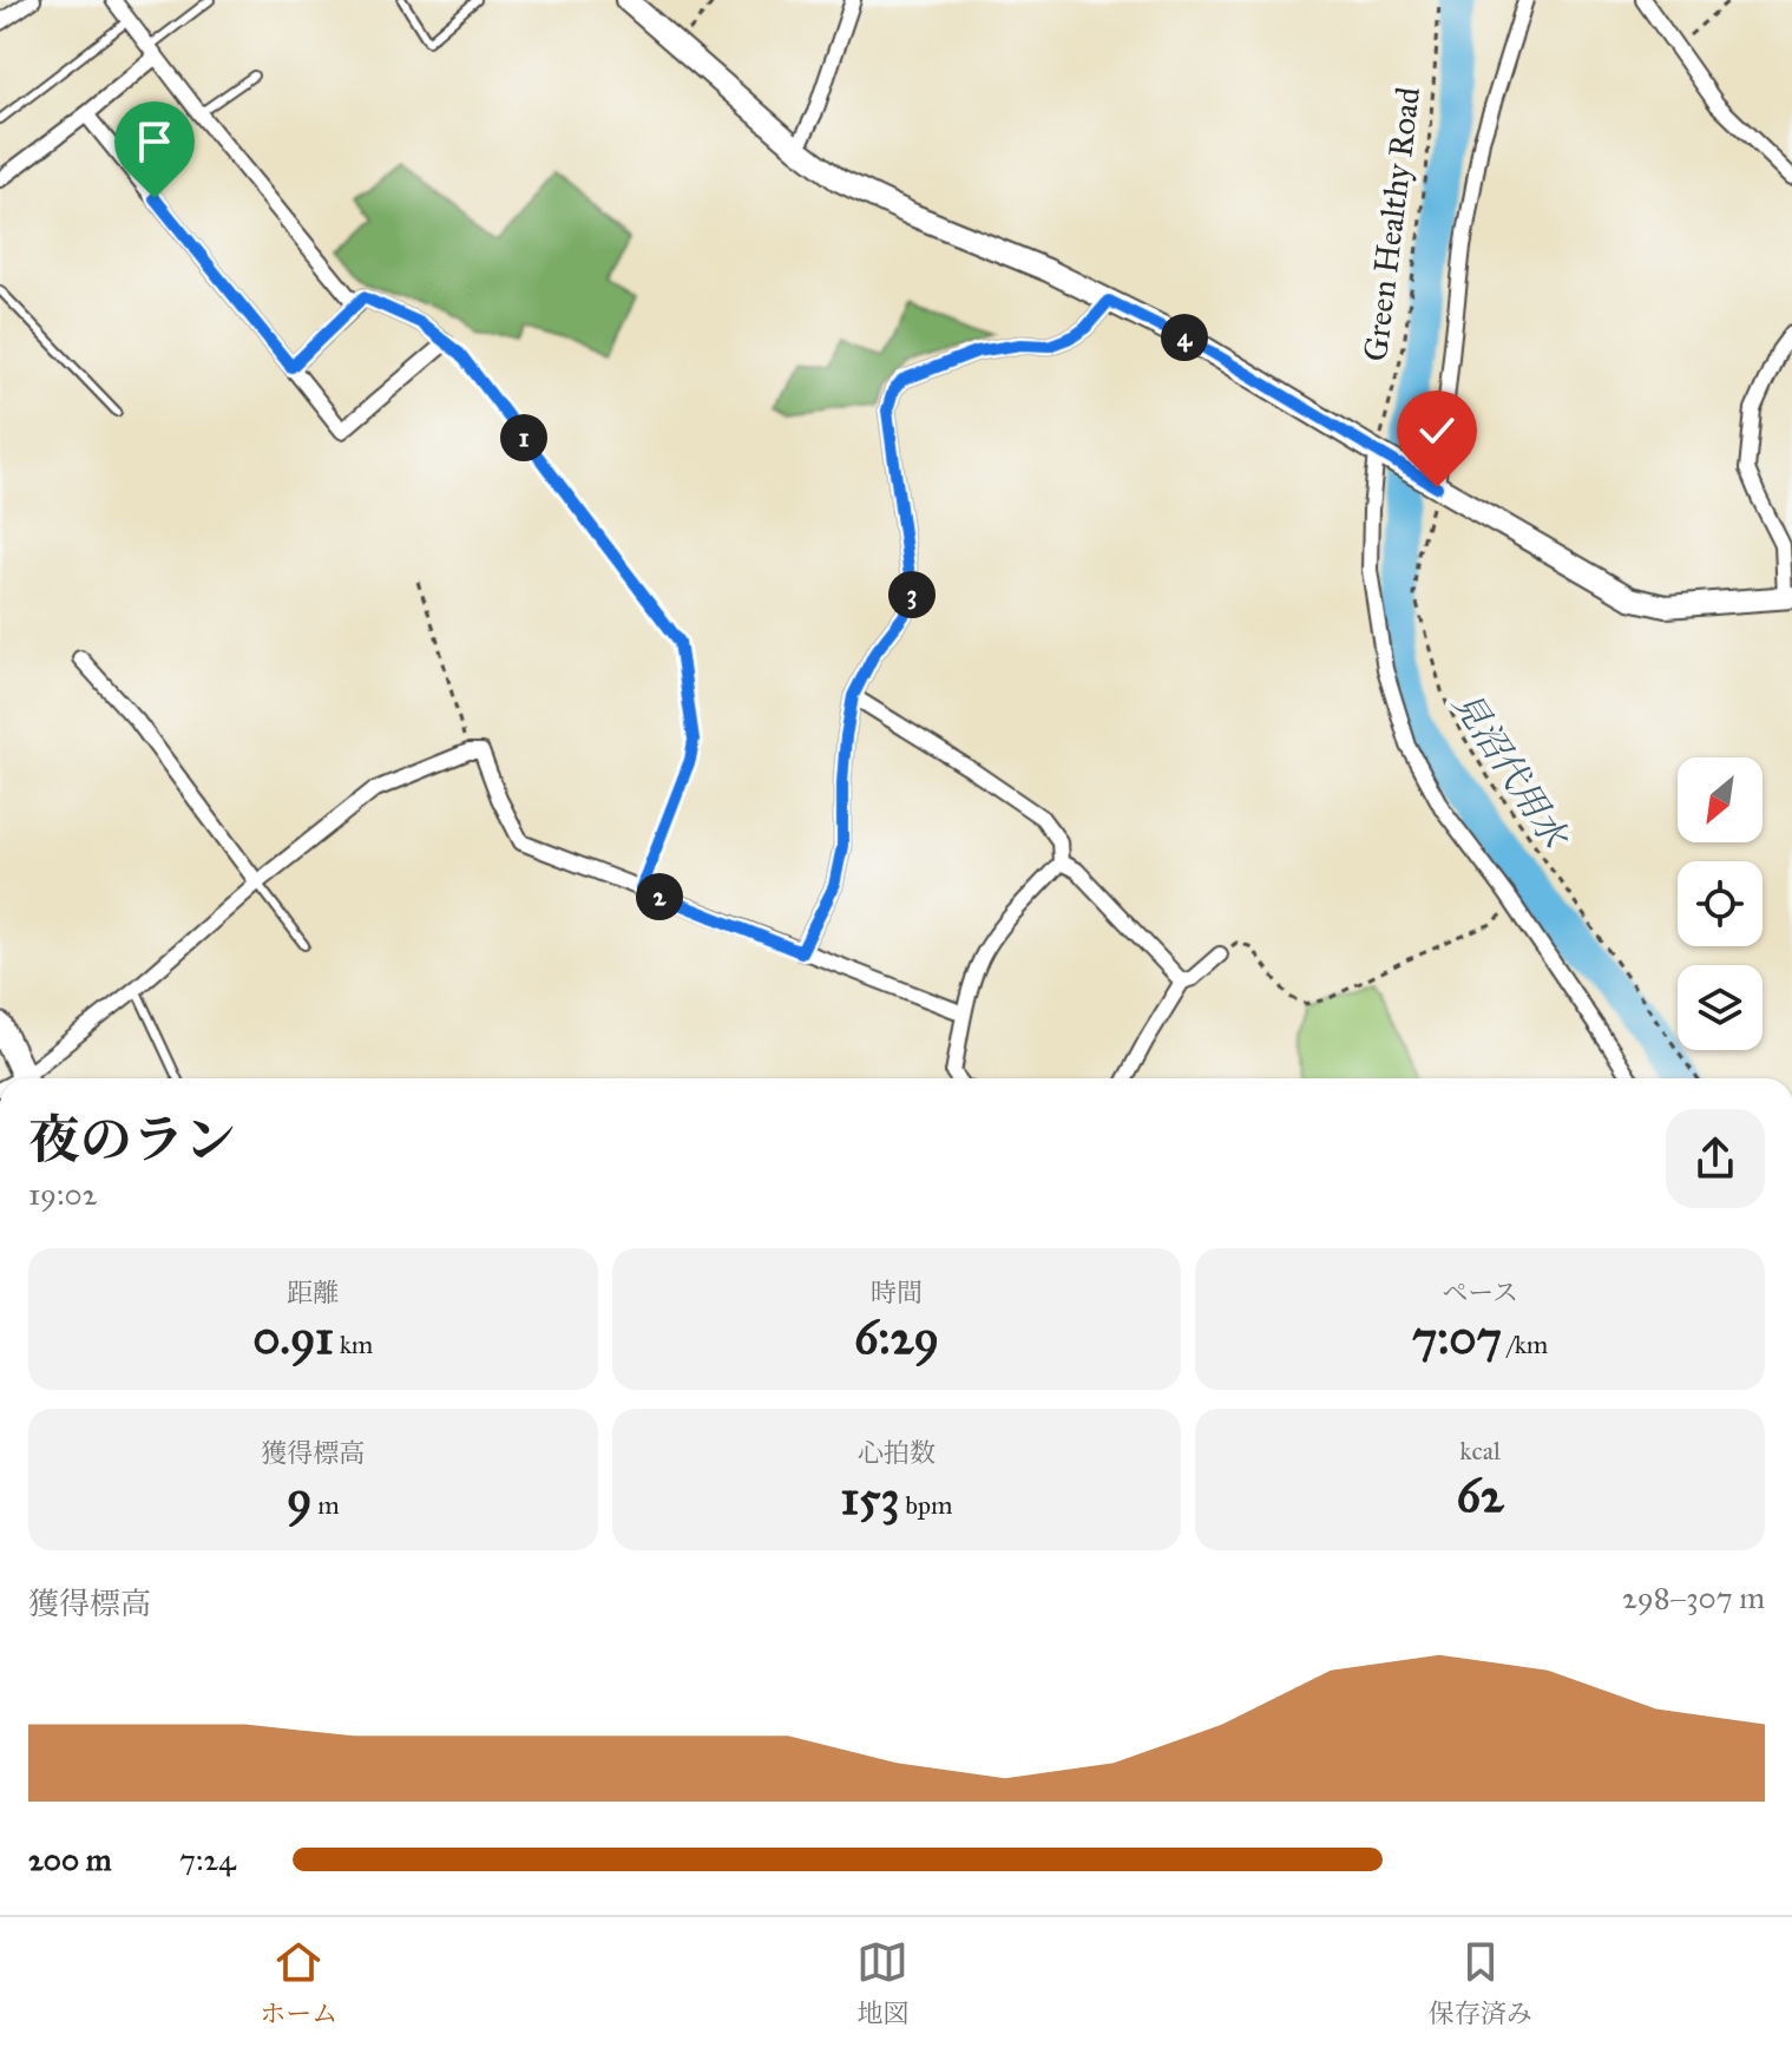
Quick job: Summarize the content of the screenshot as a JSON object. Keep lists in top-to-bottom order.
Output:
{
  "streets": {
    "path": ["Green Healthy Road"]
  },
  "water": ["見沼代用水"],
  "north": "bottom left",
  "page": {
    "pins": [
      "4",
      "1",
      "3",
      "2"
    ],
    "heading": ["夜のラン", "19:02"],
    "stats": [
      ["距離", "0.91 km"],
      ["時間", "6:29"],
      ["ペース", "7:07 /km"],
      ["獲得標高", "9 m"],
      ["心拍数", "153 bpm"],
      ["kcal", "62"]
    ],
    "chart": ["獲得標高", "298–307 m"],
    "list": [
      {
        "name": "200 m",
        "note": "7:24"
      }
    ],
    "tabs": ["ホーム", "地図", "保存済み"]
  }
}
